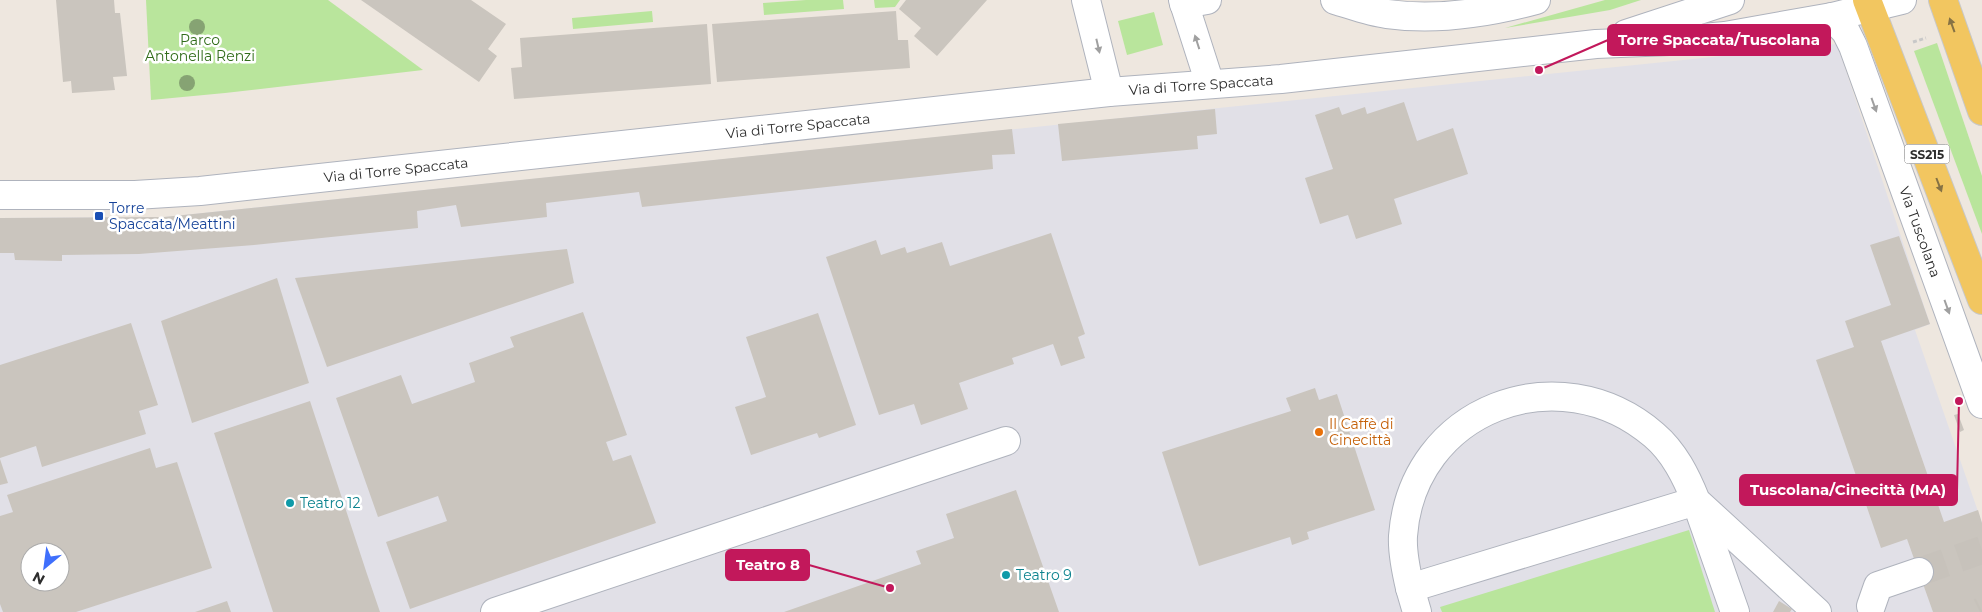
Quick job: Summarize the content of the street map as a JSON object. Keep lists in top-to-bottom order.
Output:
{
  "streets": {
    "main road": ["SS215"],
    "street": ["Via di Torre Spaccata", "Via Tuscolana"]
  },
  "crossings": [
    ["Via di Torre Spaccata", "SS215"],
    ["Via di Torre Spaccata", "Via Tuscolana"]
  ],
  "one_way": ["Via Tuscolana"],
  "parks": ["Parco Antonella Renzi"],
  "places": {
    "other": [
      "Torre Spaccata/Tuscolana",
      "Tuscolana/Cinecittà (MA)",
      "Il Caffè di Cinecittà",
      "Teatro 12",
      "Teatro 9",
      "Teatro 8"
    ],
    "transit": ["Torre Spaccata/Meattini"]
  },
  "north": "bottom left"
}
